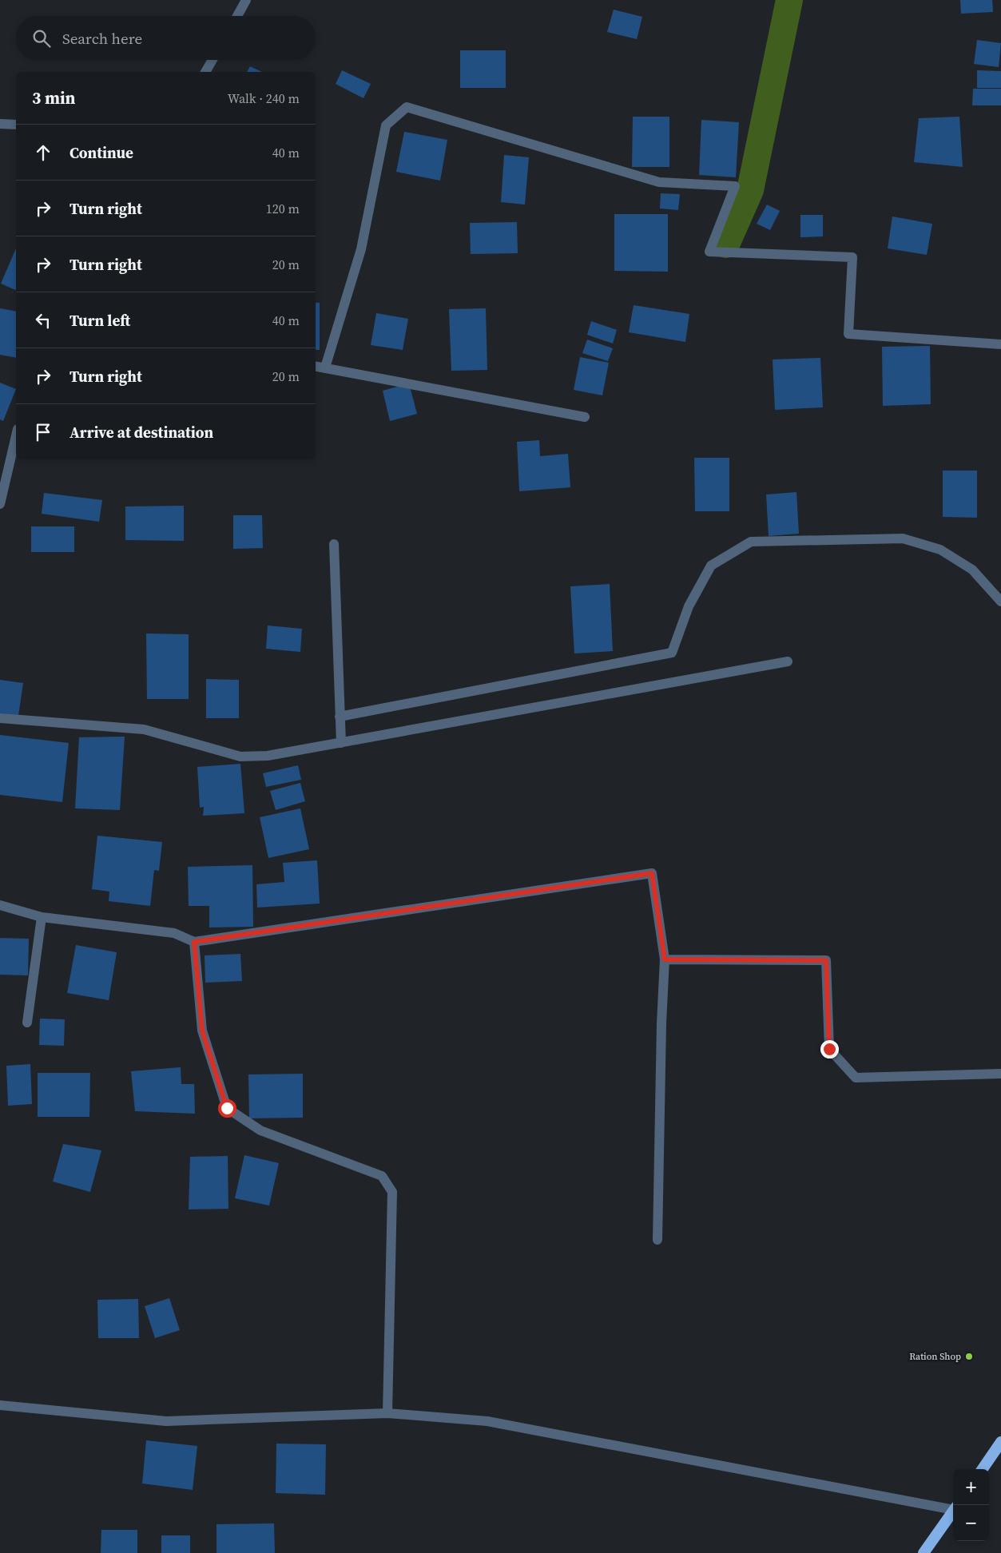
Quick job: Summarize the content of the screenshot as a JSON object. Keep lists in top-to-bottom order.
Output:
{
  "places": ["Ration Shop"],
  "page": {
    "search": "Search here",
    "heading": ["3 min", "Walk · 240 m"],
    "list": [
      ["Continue", "40 m"],
      ["Turn right", "120 m"],
      ["Turn right", "20 m"],
      ["Turn left", "40 m"],
      ["Turn right", "20 m"],
      "Arrive at destination"
    ],
    "map_buttons": ["+", "−"]
  }
}
